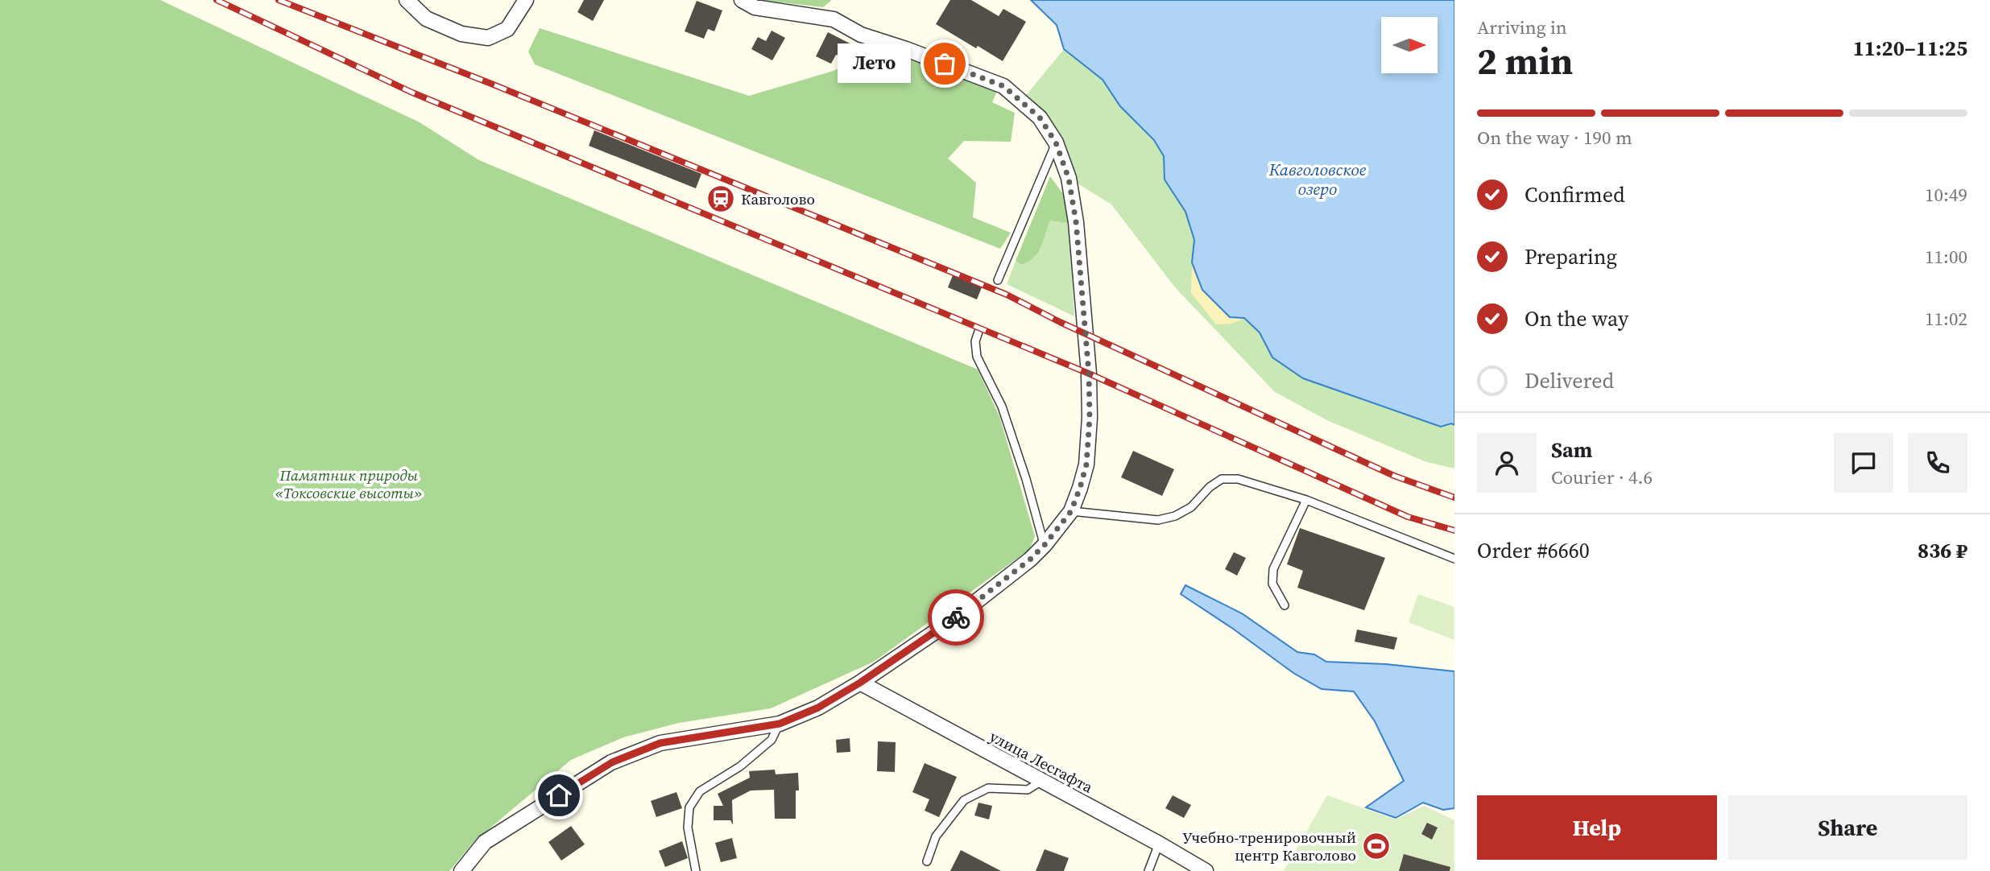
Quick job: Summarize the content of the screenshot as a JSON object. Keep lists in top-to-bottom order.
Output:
{
  "streets": {
    "street": ["улица Лесгафта"]
  },
  "water": ["Кавголовское озеро"],
  "parks": ["Памятник природы «Токсовские высоты»"],
  "places": {
    "other": ["Лето"],
    "station": ["Кавголово"],
    "sports": ["Учебно-тренировочный центр Кавголово"]
  },
  "north": "right",
  "page": {
    "heading": ["2 min", "Arriving in", "11:20–11:25"],
    "panel": [
      "Sam",
      "Courier · 4.6",
      "Order #6660",
      "836 ₽"
    ],
    "bubble": "Лето",
    "bar": "On the way · 190 m",
    "list": [
      ["Confirmed", "10:49"],
      ["Preparing", "11:00"],
      ["On the way", "11:02"],
      "Delivered"
    ],
    "buttons": ["Help", "Share"]
  }
}
